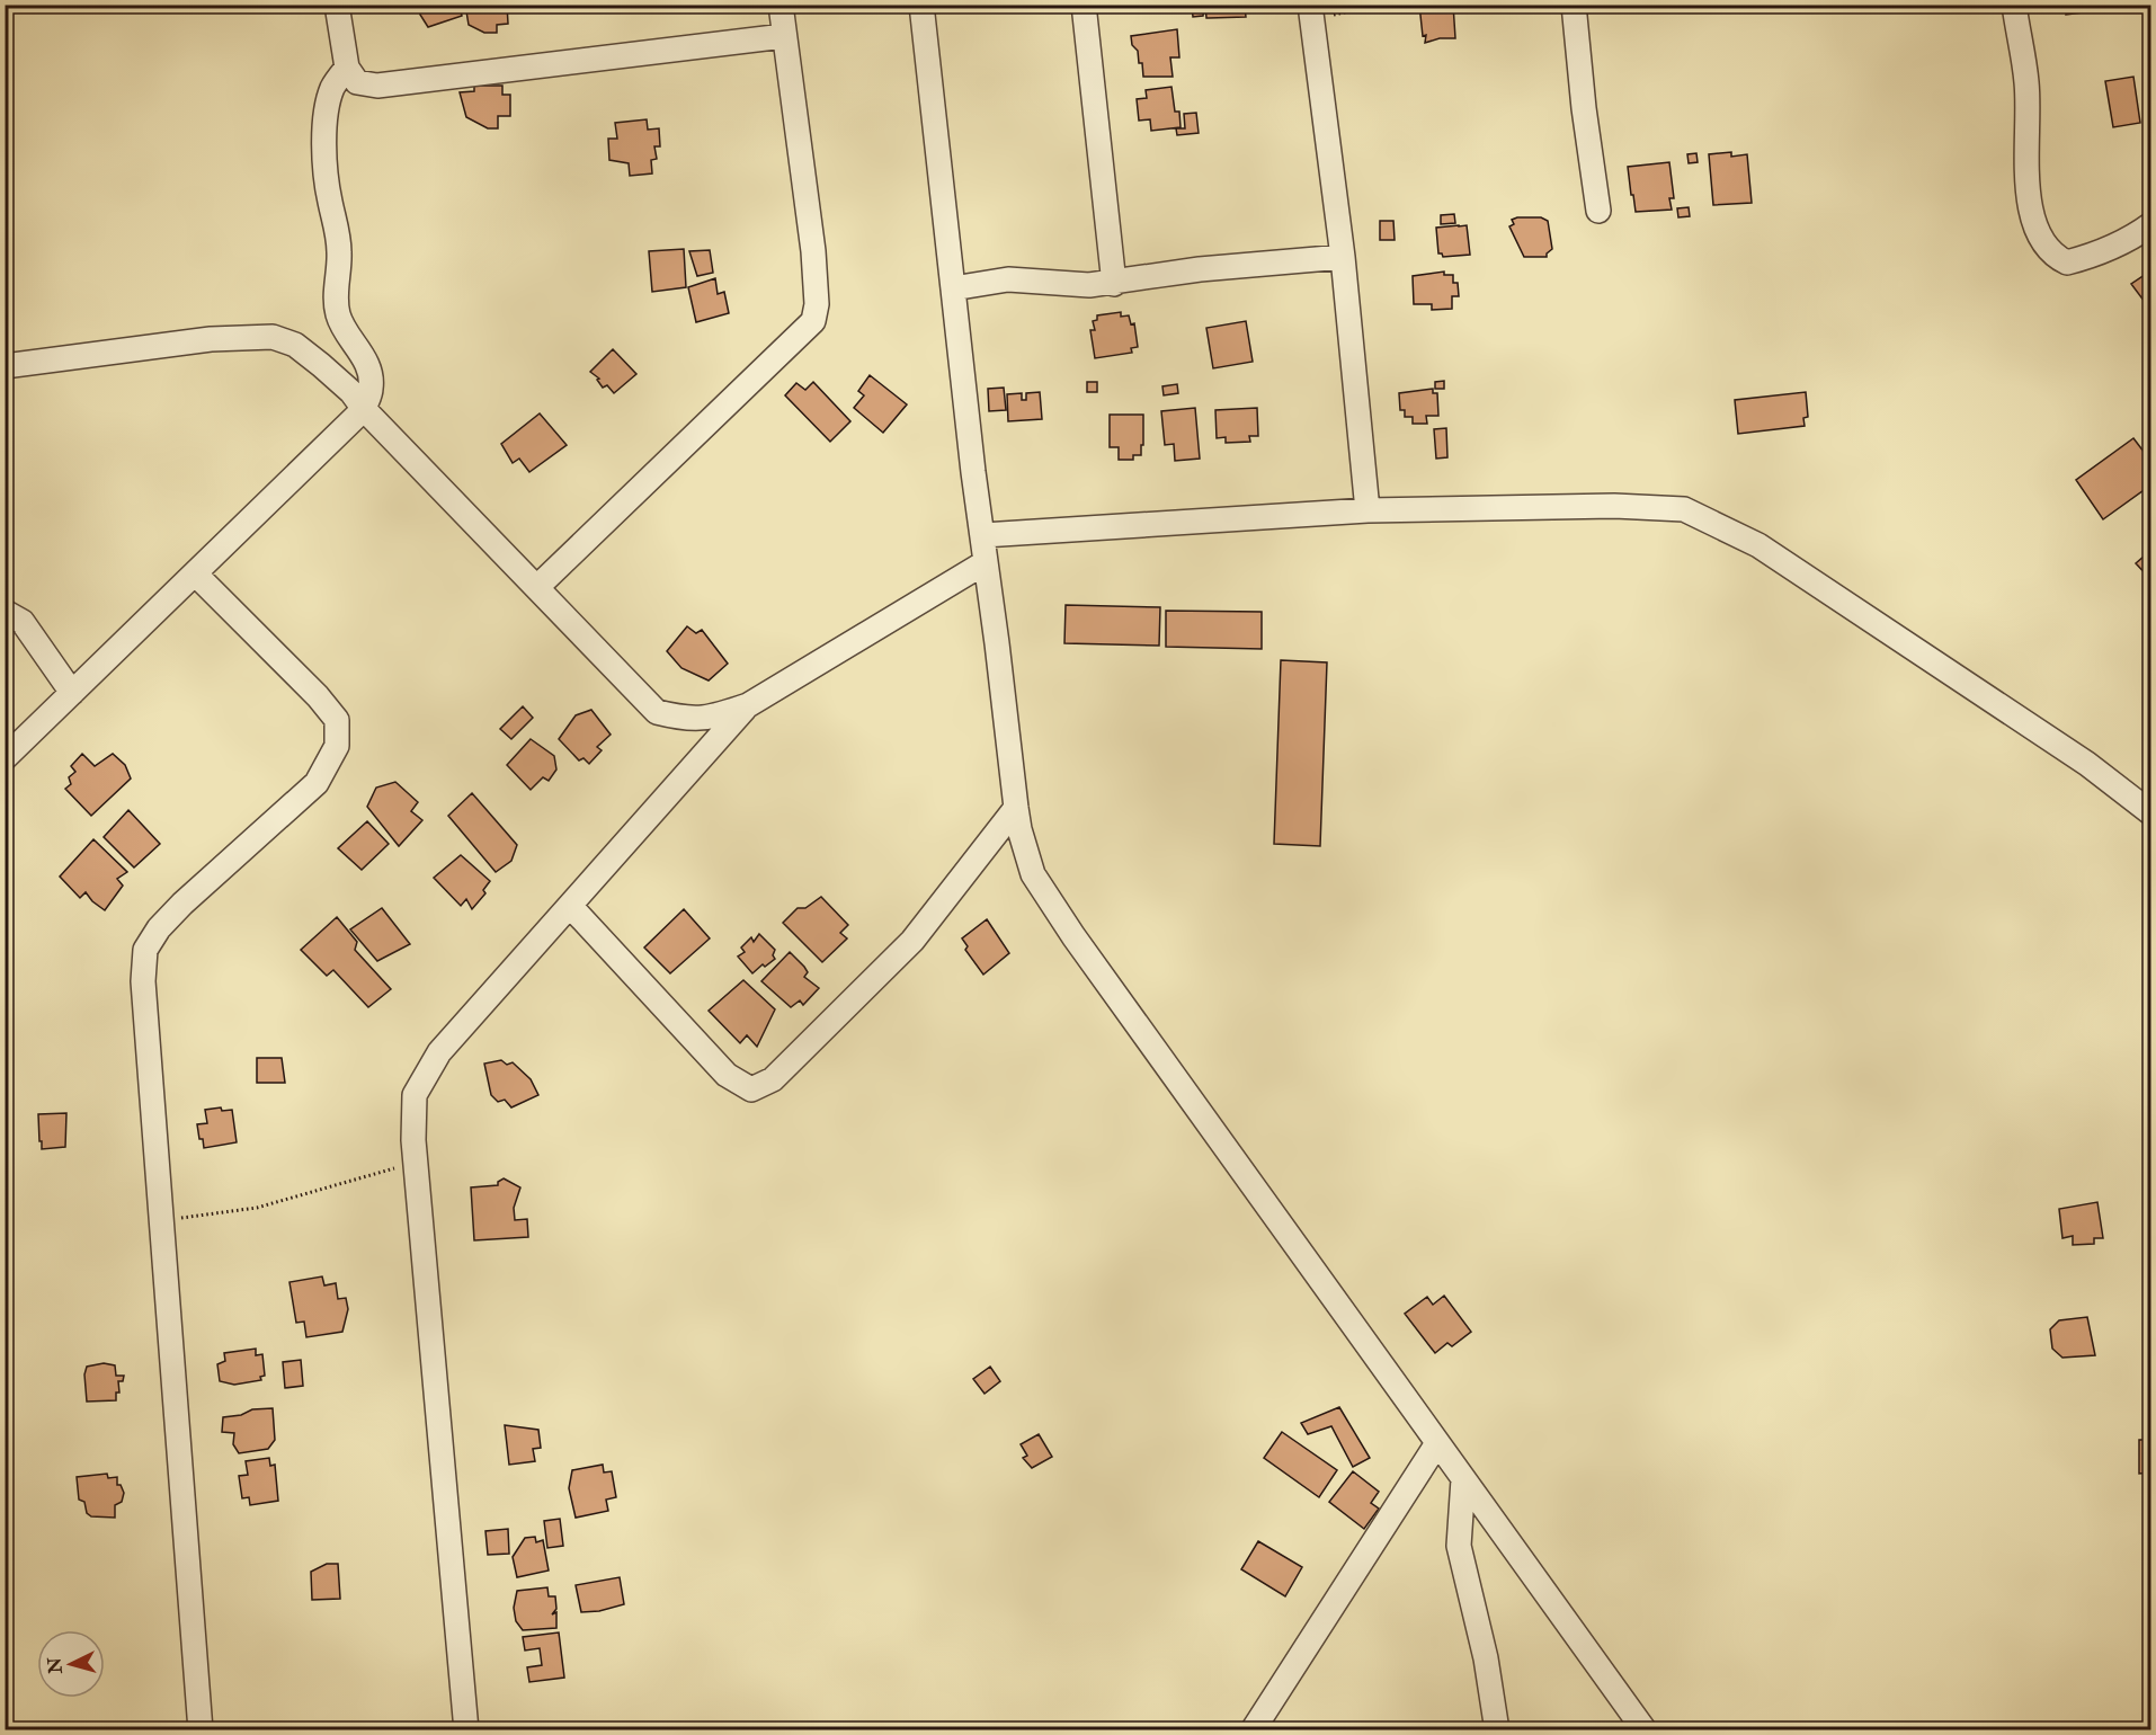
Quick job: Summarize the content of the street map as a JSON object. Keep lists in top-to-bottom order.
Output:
{
  "north": "left"
}
